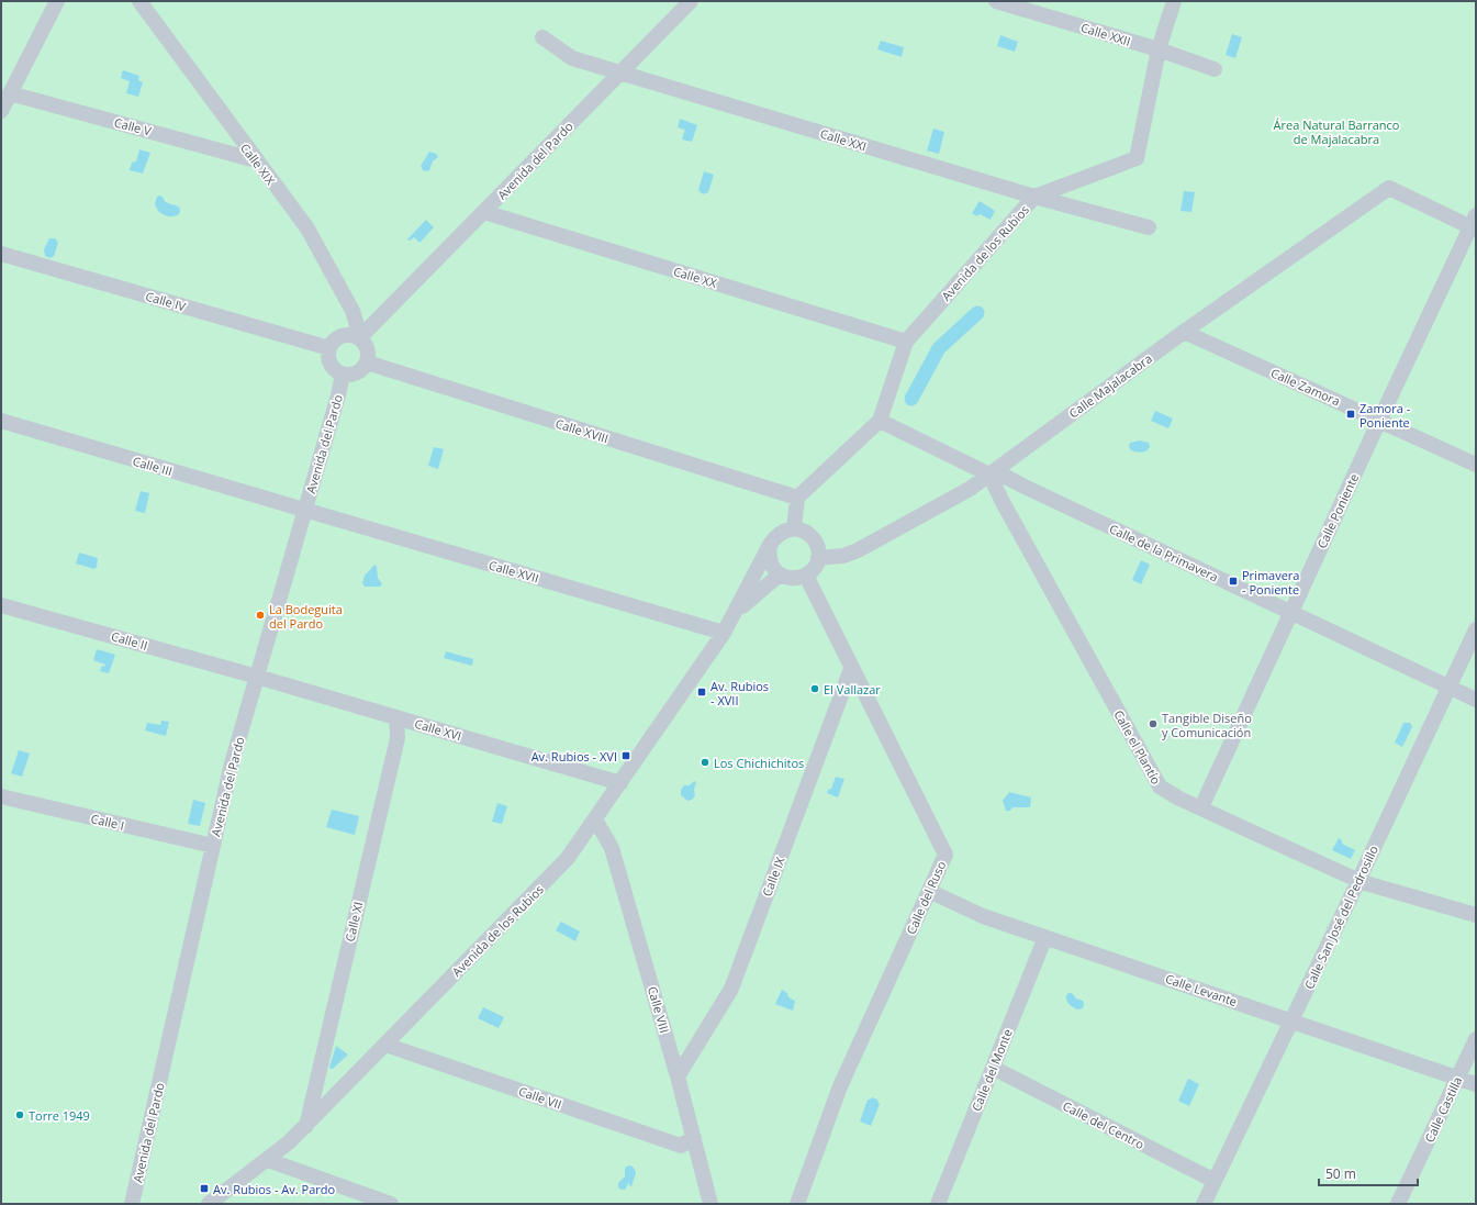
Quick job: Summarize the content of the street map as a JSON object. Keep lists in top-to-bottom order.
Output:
{
  "streets": {
    "street": [
      "Calle XXII",
      "Calle V",
      "Calle XXI",
      "Avenida del Pardo",
      "Calle XIX",
      "Avenida de los Rubios",
      "Calle XX",
      "Calle IV",
      "Calle Majalacabra",
      "Calle Zamora",
      "Calle XVIII",
      "Calle III",
      "Calle Poniente",
      "Calle de la Primavera",
      "Calle XVII",
      "Calle II",
      "Calle XVI",
      "Calle el Plantío",
      "Calle I",
      "Calle IX",
      "Calle del Ruso",
      "Calle San José del Pedrosillo",
      "Calle XI",
      "Calle Levante",
      "Calle VIII",
      "Calle del Monte",
      "Calle VII",
      "Calle Castilla",
      "Calle del Centro"
    ]
  },
  "crossings": [
    ["Calle XXII", "Avenida de los Rubios"],
    ["Calle V", "Calle XIX"],
    ["Calle XXI", "Avenida del Pardo"],
    ["Calle XXI", "Avenida de los Rubios"],
    ["Avenida del Pardo", "Calle XIX"],
    ["Avenida del Pardo", "Calle XX"],
    ["Avenida del Pardo", "Calle IV"],
    ["Avenida del Pardo", "Calle XVIII"],
    ["Avenida del Pardo", "Calle III"],
    ["Avenida del Pardo", "Calle XVII"],
    ["Avenida del Pardo", "Calle II"],
    ["Avenida del Pardo", "Calle XVI"],
    ["Avenida del Pardo", "Calle I"],
    ["Calle XIX", "Calle IV"],
    ["Calle XIX", "Calle XVIII"],
    ["Avenida de los Rubios", "Calle XX"],
    ["Avenida de los Rubios", "Calle Majalacabra"],
    ["Avenida de los Rubios", "Calle XVIII"],
    ["Avenida de los Rubios", "Calle de la Primavera"],
    ["Avenida de los Rubios", "Calle XVII"],
    ["Avenida de los Rubios", "Calle XVI"],
    ["Avenida de los Rubios", "Calle del Ruso"],
    ["Avenida de los Rubios", "Calle XI"],
    ["Avenida de los Rubios", "Calle VIII"],
    ["Avenida de los Rubios", "Calle VII"],
    ["Calle IV", "Calle XVIII"],
    ["Calle Majalacabra", "Calle Zamora"],
    ["Calle Majalacabra", "Calle Poniente"],
    ["Calle Majalacabra", "Calle de la Primavera"],
    ["Calle Majalacabra", "Calle el Plantío"],
    ["Calle Majalacabra", "Calle del Ruso"],
    ["Calle Zamora", "Calle Poniente"],
    ["Calle III", "Calle XVII"],
    ["Calle Poniente", "Calle de la Primavera"],
    ["Calle Poniente", "Calle el Plantío"],
    ["Calle de la Primavera", "Calle el Plantío"],
    ["Calle de la Primavera", "Calle San José del Pedrosillo"],
    ["Calle II", "Calle XVI"],
    ["Calle XVI", "Calle XI"],
    ["Calle el Plantío", "Calle San José del Pedrosillo"],
    ["Calle IX", "Calle del Ruso"],
    ["Calle IX", "Calle VIII"],
    ["Calle del Ruso", "Calle Levante"],
    ["Calle San José del Pedrosillo", "Calle Levante"],
    ["Calle San José del Pedrosillo", "Calle del Centro"],
    ["Calle Levante", "Calle del Monte"],
    ["Calle Levante", "Calle Castilla"],
    ["Calle VIII", "Calle VII"],
    ["Calle del Monte", "Calle del Centro"]
  ],
  "parks": ["Área Natural Barranco de Majalacabra"],
  "places": {
    "transit": [
      "Zamora - Poniente",
      "Primavera - Poniente",
      "Av. Rubios - XVII",
      "Av. Rubios - XVI",
      "Av. Rubios - Av. Pardo"
    ],
    "other": [
      "La Bodeguita del Pardo",
      "El Vallazar",
      "Tangible Diseño y Comunicación",
      "Los Chichichitos",
      "Torre 1949"
    ]
  },
  "scale_bar": "50 m"
}
